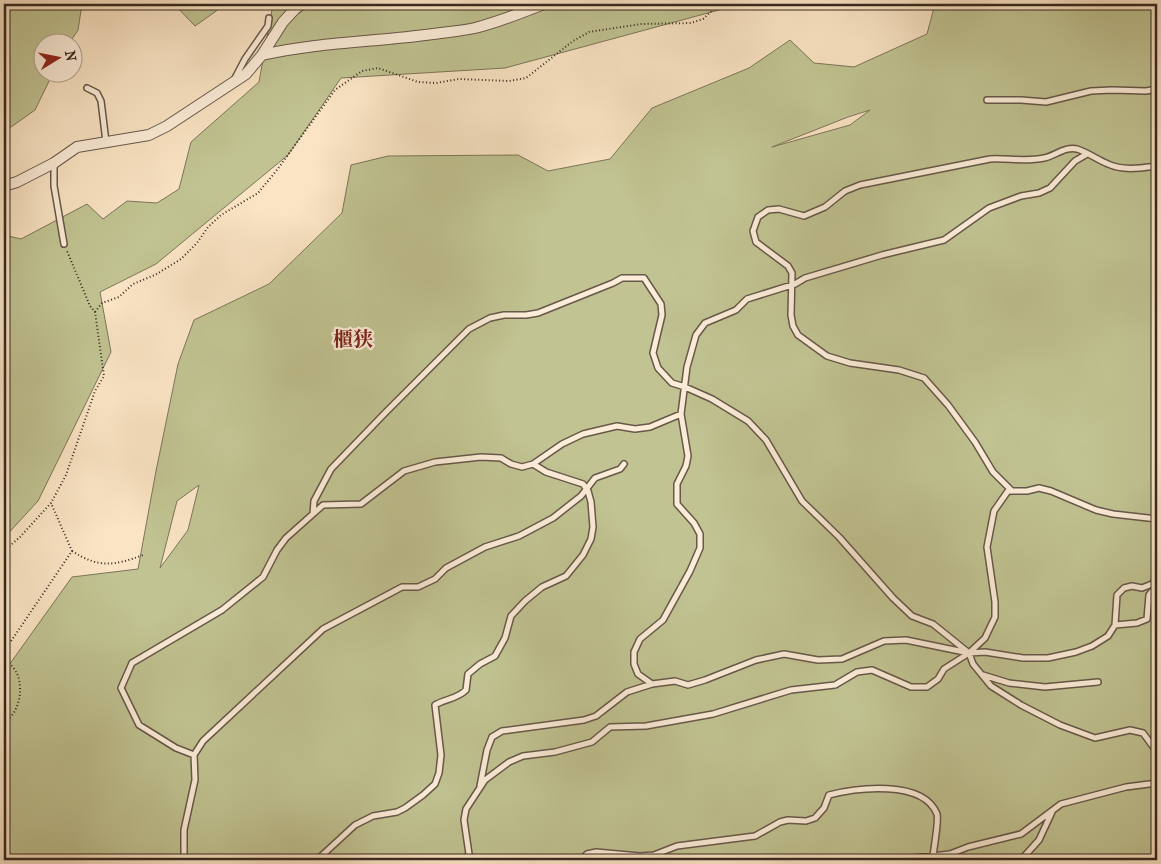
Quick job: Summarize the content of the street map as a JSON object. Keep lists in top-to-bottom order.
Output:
{
  "districts": ["櫃狭"],
  "north": "right"
}
